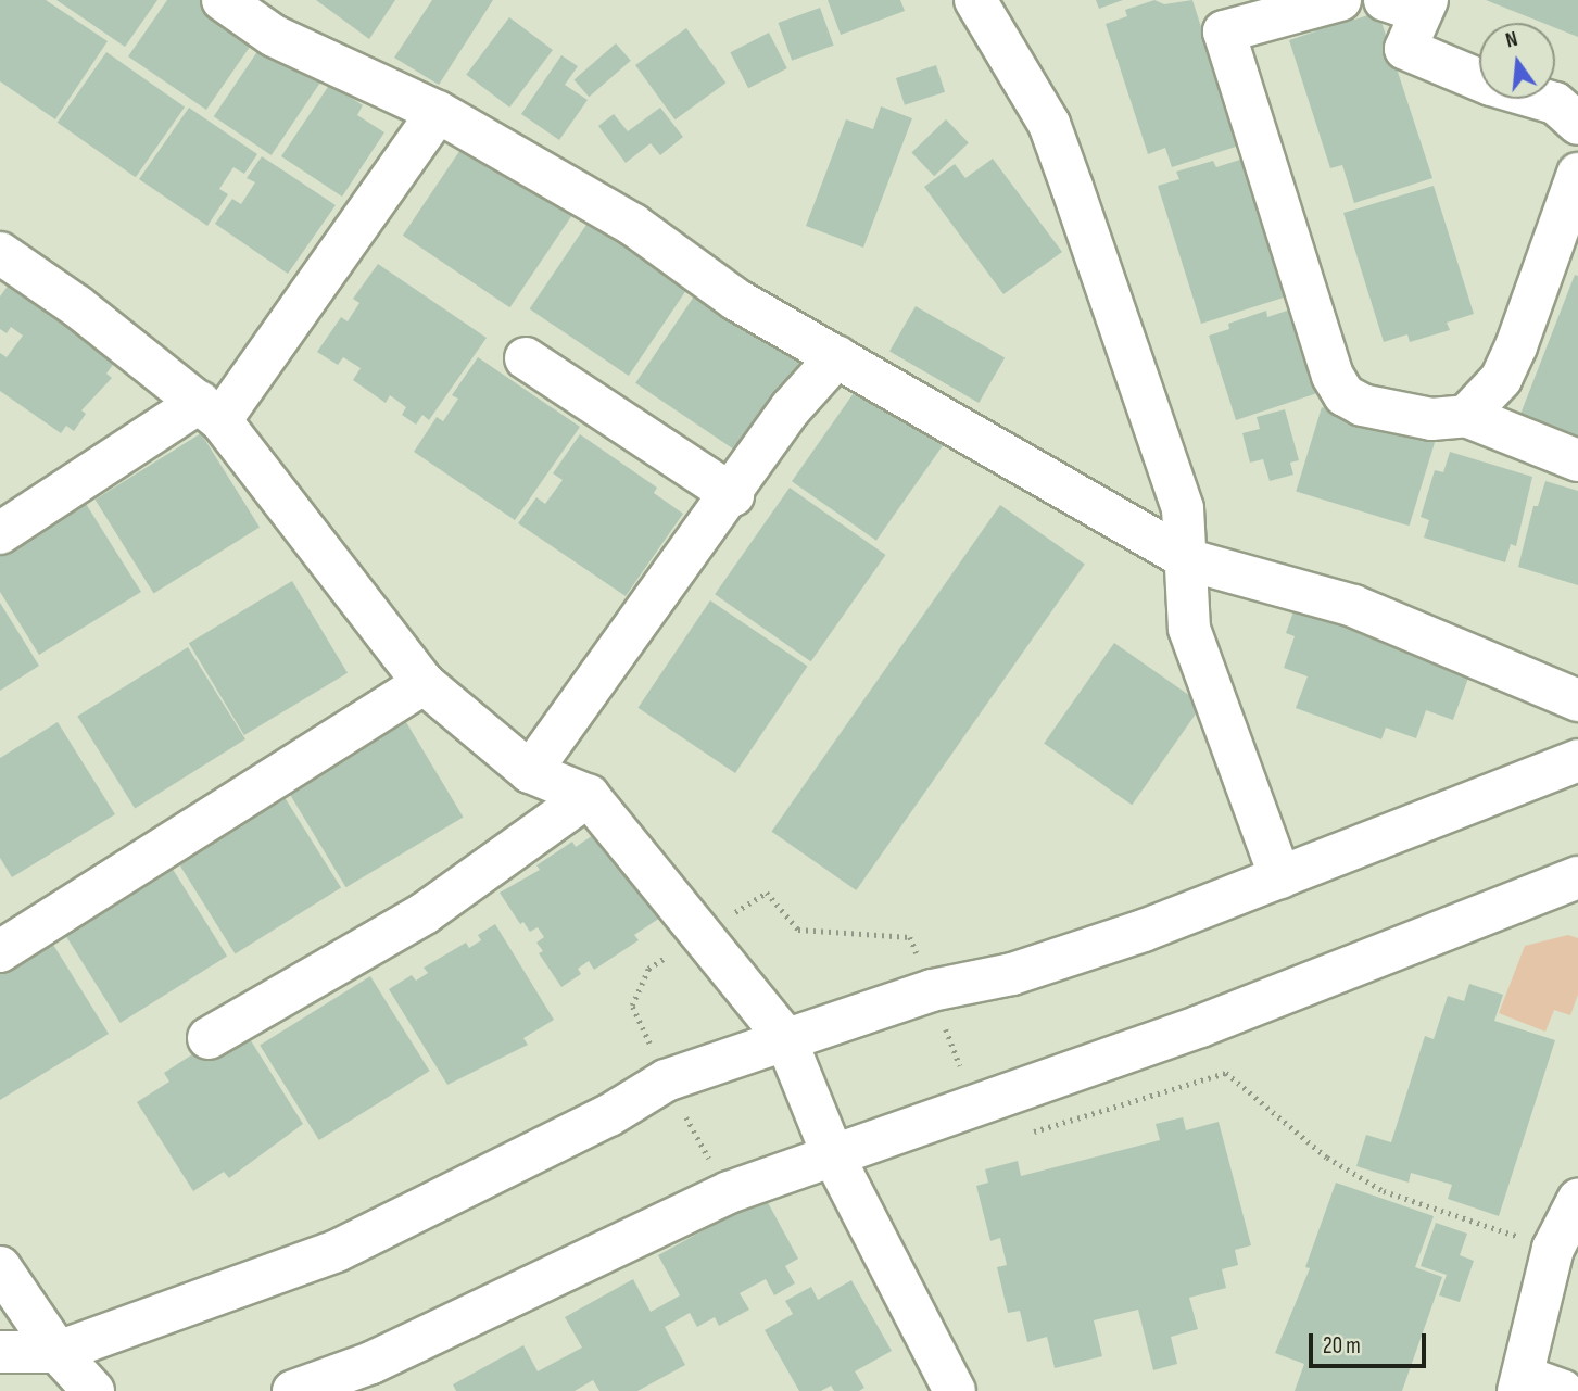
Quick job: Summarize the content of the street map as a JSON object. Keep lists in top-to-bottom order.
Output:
{
  "scale_bar": "20 m",
  "north": "top"
}
